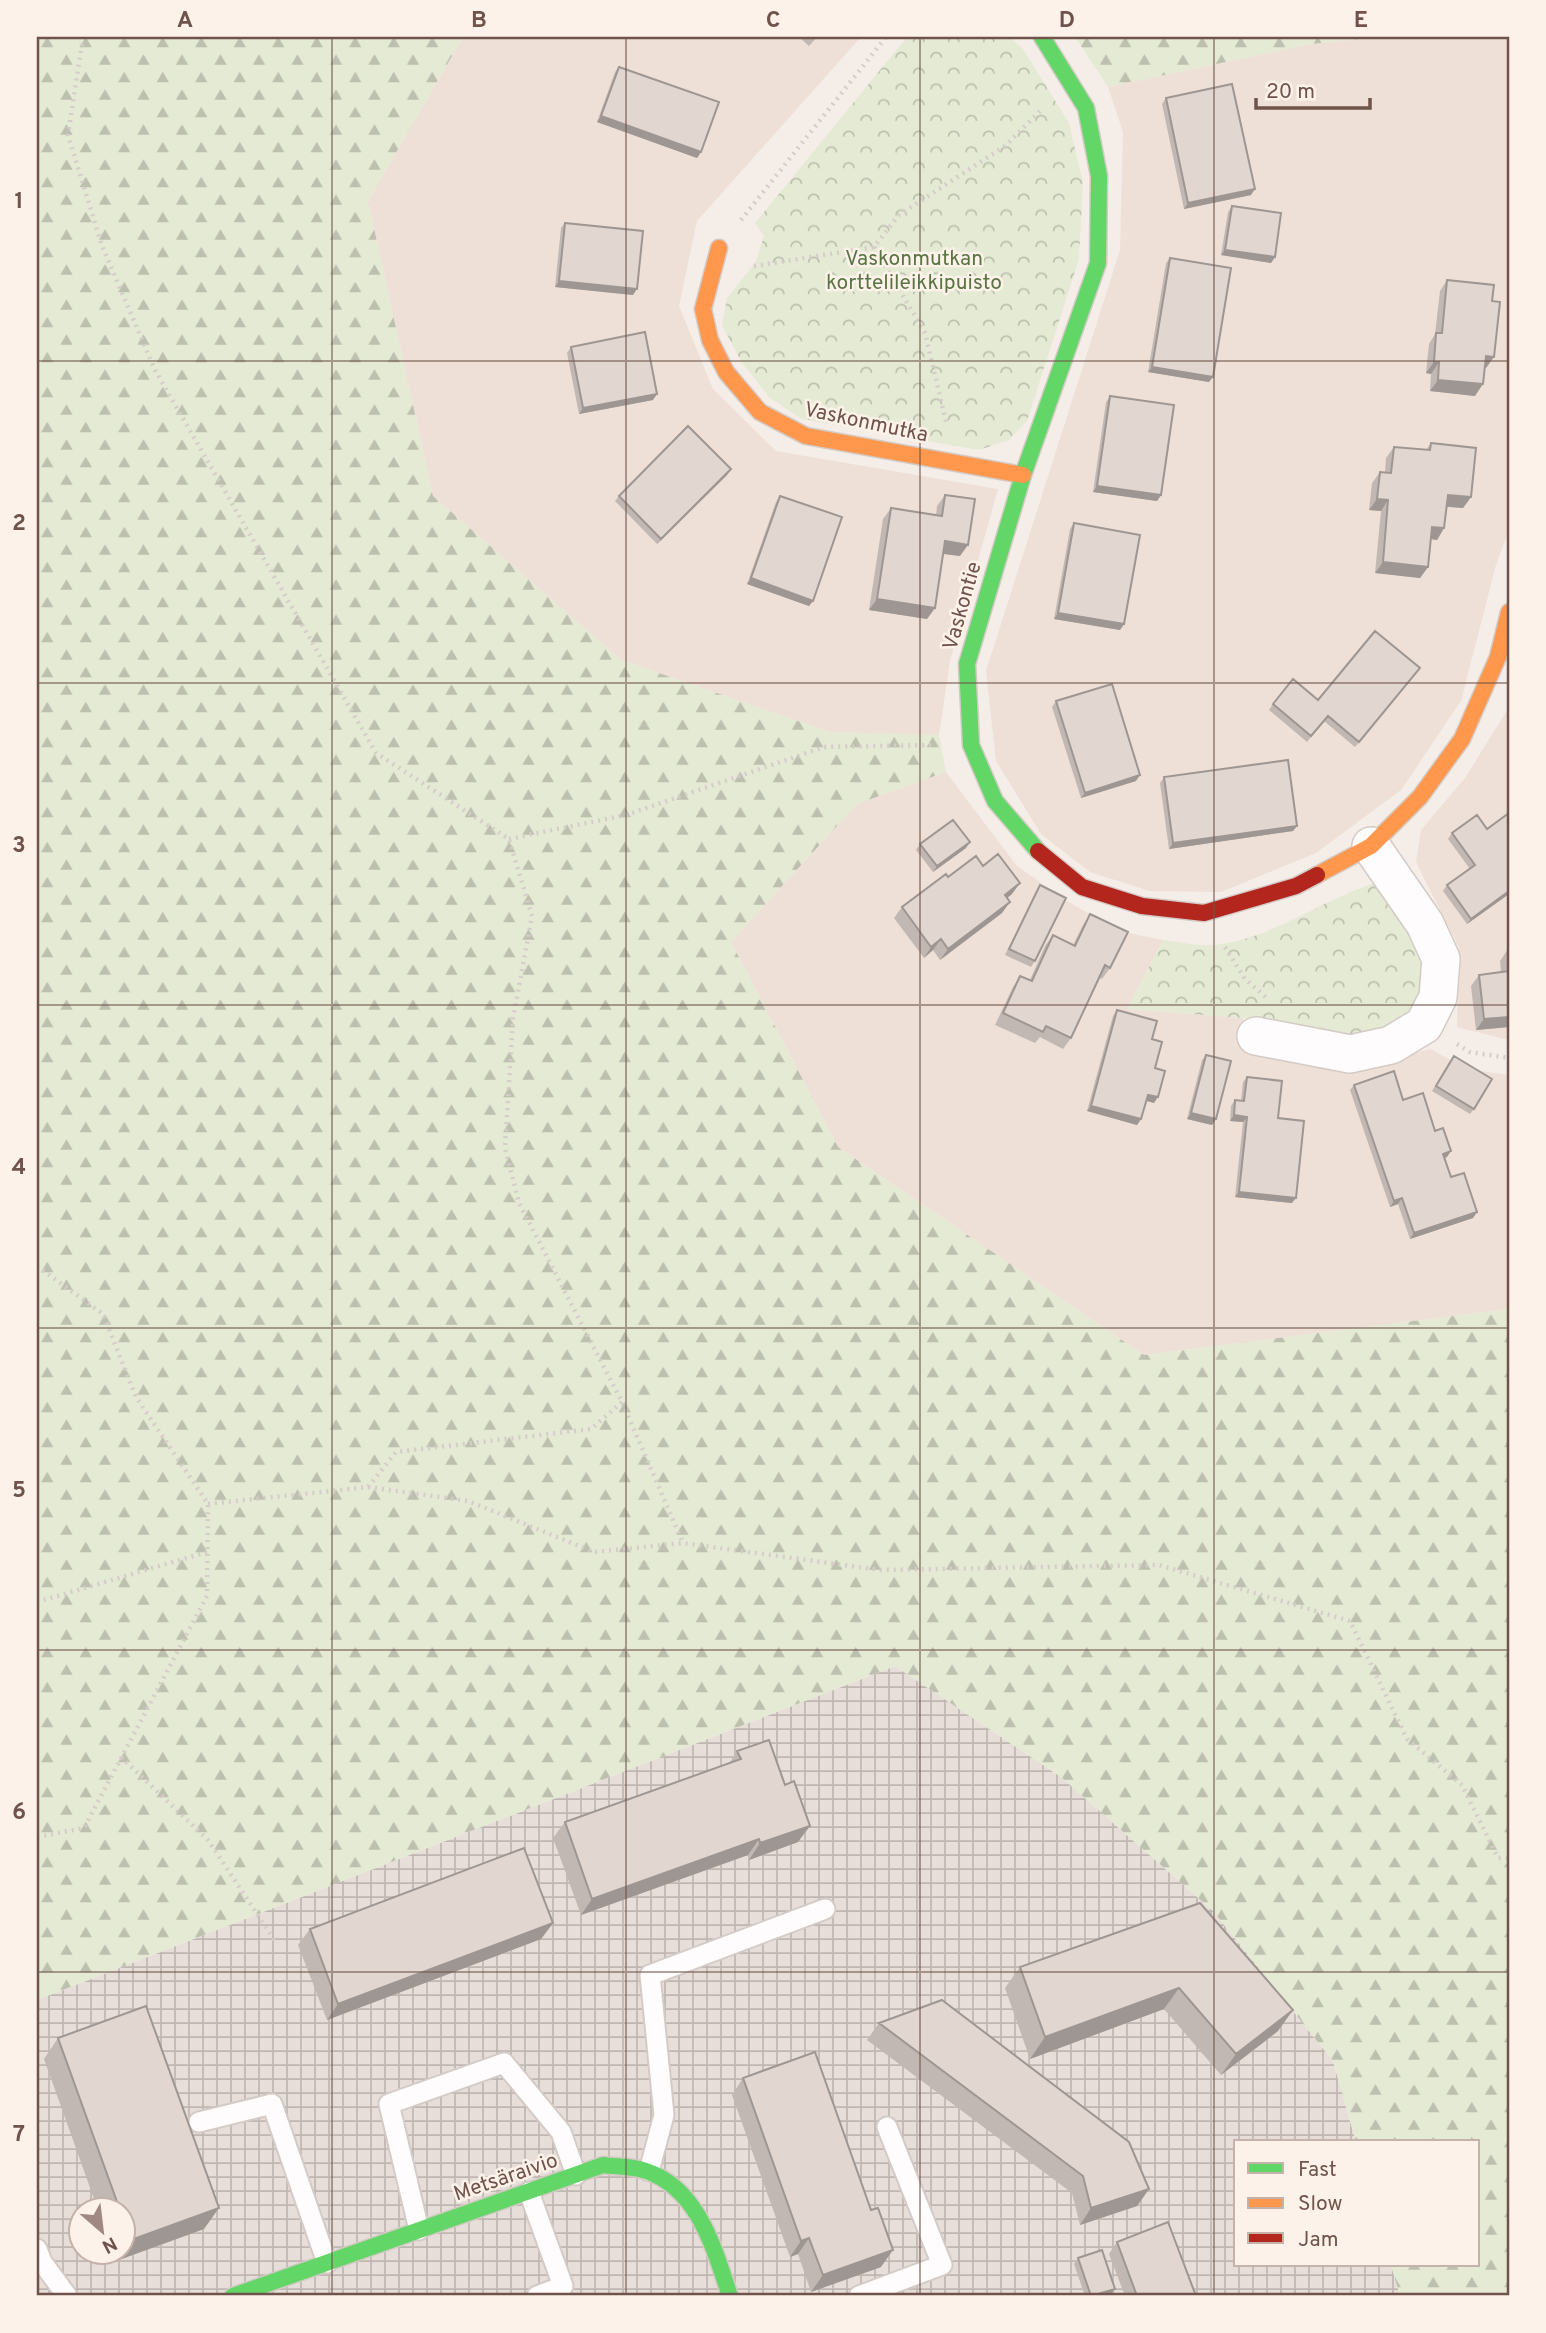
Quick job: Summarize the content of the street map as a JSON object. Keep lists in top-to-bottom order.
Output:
{
  "streets": {
    "street": ["Vaskonmutka", "Vaskontie", "Metsäraivio"]
  },
  "crossings": [
    ["Vaskonmutka", "Vaskontie"]
  ],
  "parks": ["Vaskonmutkan korttelileikkipuisto"],
  "legend": ["Fast", "Slow", "Jam"],
  "scale_bar": "20 m",
  "north": "bottom right",
  "grid": {
    "columns": [
      "A",
      "B",
      "C",
      "D",
      "E"
    ],
    "rows": [
      "1",
      "2",
      "3",
      "4",
      "5",
      "6",
      "7"
    ]
  }
}
